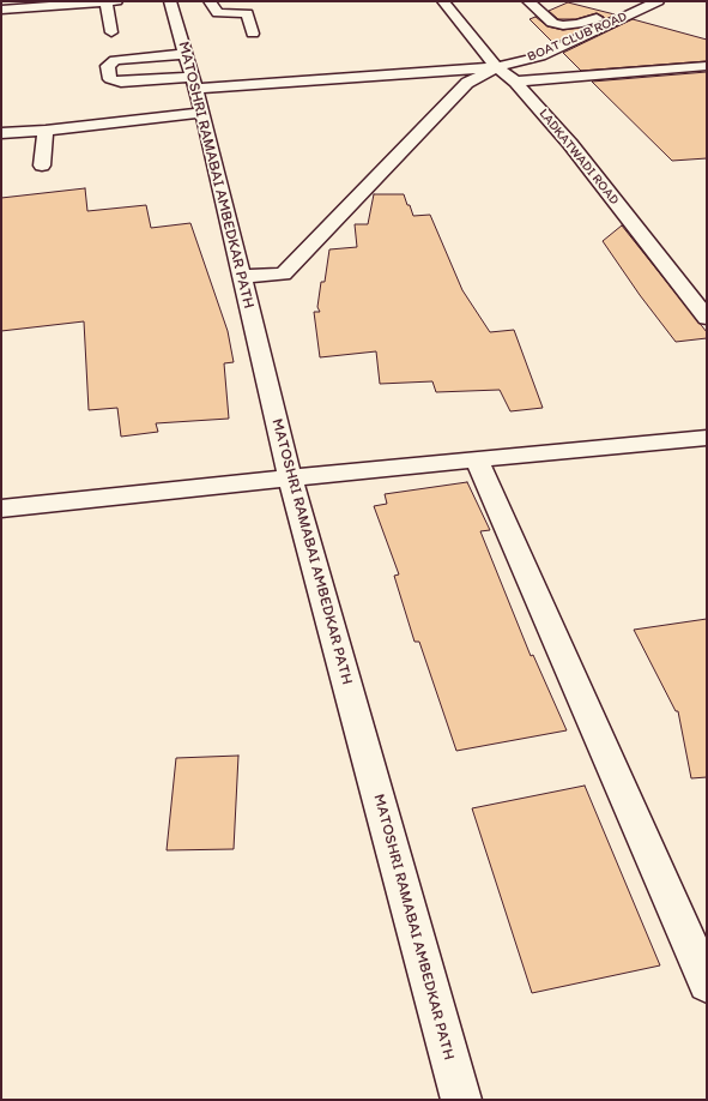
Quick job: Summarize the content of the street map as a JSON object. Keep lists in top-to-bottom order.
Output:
{
  "streets": {
    "street": ["BOAT CLUB ROAD", "LADKATWADI ROAD", "MATOSHRI RAMABAI AMBEDKAR PATH"]
  },
  "crossings": [
    ["BOAT CLUB ROAD", "LADKATWADI ROAD"]
  ]
}
